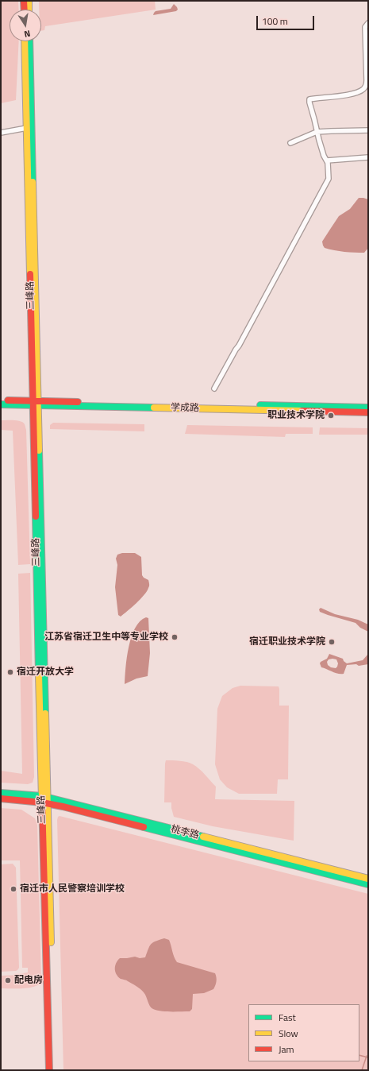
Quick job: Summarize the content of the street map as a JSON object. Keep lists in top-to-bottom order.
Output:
{
  "streets": {
    "main road": ["三峰路", "学成路", "桃李路"]
  },
  "crossings": [
    ["三峰路", "学成路"],
    ["三峰路", "桃李路"]
  ],
  "places": [
    "职业技术学院",
    "江苏省宿迁卫生中等专业学校",
    "宿迁职业技术学院",
    "宿迁开放大学",
    "宿迁市人民警察培训学校",
    "配电房"
  ],
  "legend": ["Fast", "Slow", "Jam"],
  "scale_bar": "100 m",
  "north": "bottom"
}
